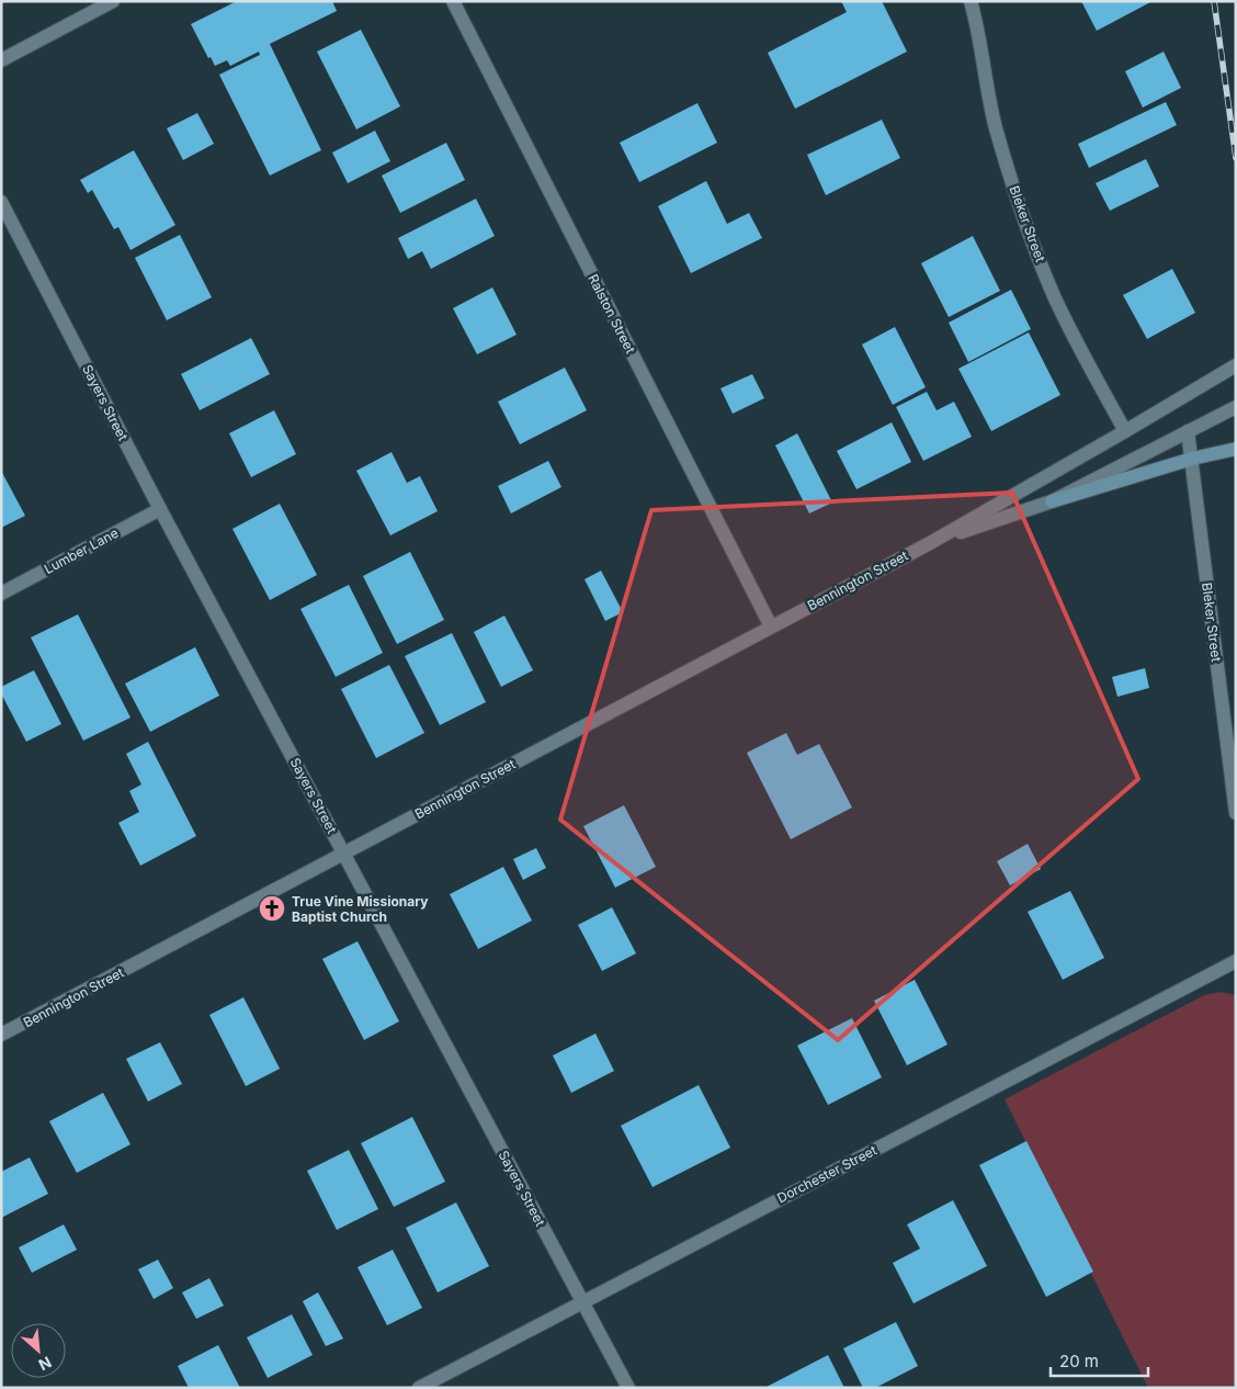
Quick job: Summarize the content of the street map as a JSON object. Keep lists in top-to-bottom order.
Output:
{
  "streets": {
    "street": [
      "Bleker Street",
      "Ralston Street",
      "Sayers Street",
      "Lumber Lane",
      "Bennington Street",
      "Dorchester Street"
    ]
  },
  "crossings": [
    ["Bleker Street", "Bennington Street"],
    ["Ralston Street", "Bennington Street"],
    ["Sayers Street", "Lumber Lane"],
    ["Sayers Street", "Bennington Street"],
    ["Sayers Street", "Dorchester Street"]
  ],
  "places": {
    "church": ["True Vine Missionary Baptist Church"]
  },
  "scale_bar": "20 m",
  "north": "bottom right"
}
